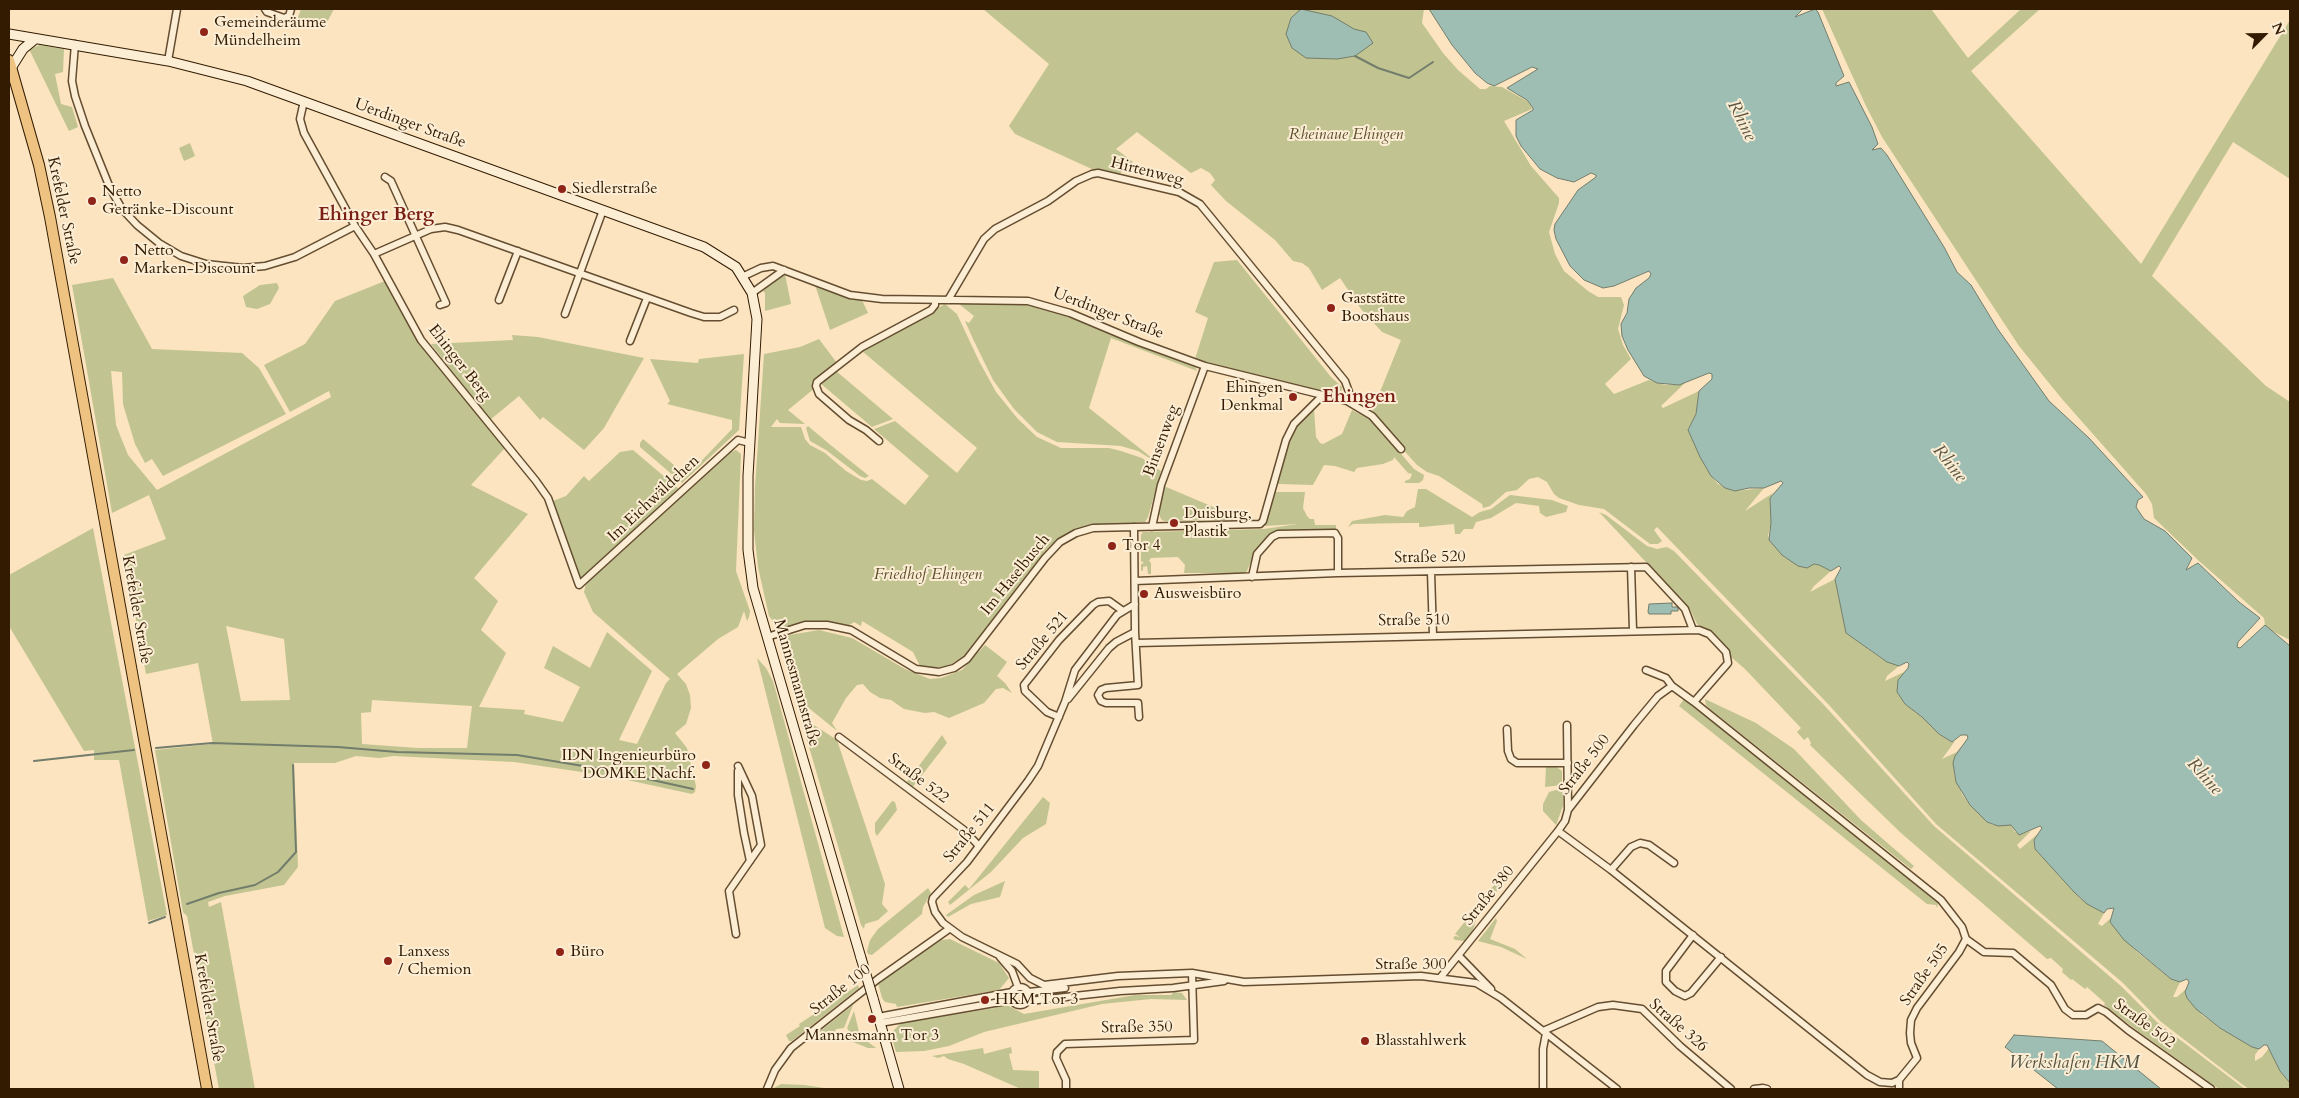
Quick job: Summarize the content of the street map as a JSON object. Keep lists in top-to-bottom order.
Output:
{
  "streets": {
    "main road": ["Uerdinger Straße", "Krefelder Straße", "Mannesmannstraße"],
    "street": [
      "Hirtenweg",
      "Ehinger Berg",
      "Binsenweg",
      "Im Eichwäldchen",
      "Straße 520",
      "Im Haselbusch",
      "Straße 510",
      "Straße 521",
      "Straße 500",
      "Straße 522",
      "Straße 511",
      "Straße 380",
      "Straße 300",
      "Straße 505",
      "Straße 100",
      "Straße 502",
      "Straße 326",
      "Straße 350"
    ]
  },
  "crossings": [
    ["Uerdinger Straße", "Hirtenweg"],
    ["Uerdinger Straße", "Ehinger Berg"],
    ["Uerdinger Straße", "Binsenweg"],
    ["Uerdinger Straße", "Im Haselbusch"],
    ["Uerdinger Straße", "Mannesmannstraße"],
    ["Ehinger Berg", "Im Eichwäldchen"],
    ["Binsenweg", "Im Haselbusch"],
    ["Im Eichwäldchen", "Mannesmannstraße"],
    ["Straße 520", "Straße 510"],
    ["Im Haselbusch", "Mannesmannstraße"],
    ["Straße 521", "Straße 511"],
    ["Straße 500", "Straße 380"],
    ["Straße 522", "Straße 511"],
    ["Straße 511", "Straße 300"],
    ["Straße 511", "Straße 100"],
    ["Straße 380", "Straße 300"],
    ["Straße 300", "Straße 326"],
    ["Straße 300", "Straße 350"],
    ["Straße 505", "Straße 502"]
  ],
  "districts": ["Ehinger Berg", "Ehingen"],
  "water": ["Rhine", "Werkshafen HKM"],
  "parks": ["Rheinaue Ehingen", "Friedhof Ehingen"],
  "places": [
    "Gemeinderäume Mündelheim",
    "Siedlerstraße",
    "Netto Getränke-Discount",
    "Netto Marken-Discount",
    "Gaststätte Bootshaus",
    "Ehingen Denkmal",
    "Duisburg, Plastik",
    "Tor 4",
    "Ausweisbüro",
    "IDN Ingenieurbüro DOMKE Nachf.",
    "Büro",
    "Lanxess / Chemion",
    "HKM Tor 3",
    "Mannesmann Tor 3",
    "Blasstahlwerk"
  ],
  "north": "top right"
}
